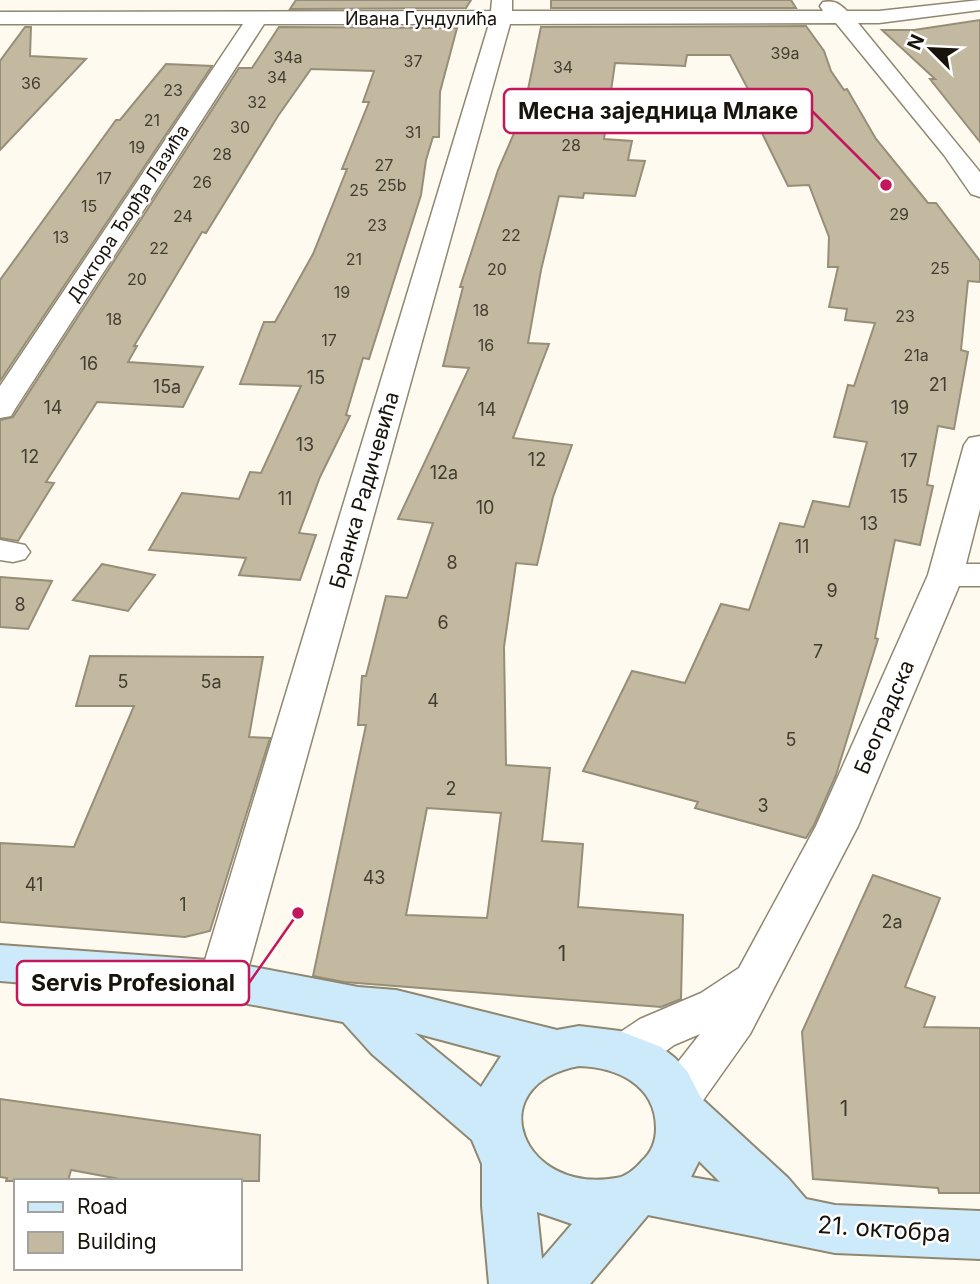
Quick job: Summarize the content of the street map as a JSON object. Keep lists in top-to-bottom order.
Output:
{
  "streets": {
    "main road": ["21. октобра"],
    "street": [
      "Ивана Гундулића",
      "Доктора Ђорђа Лазића",
      "Бранка Радичевића",
      "Београдска"
    ]
  },
  "crossings": [
    ["Ивана Гундулића", "Доктора Ђорђа Лазића"],
    ["Ивана Гундулића", "Бранка Радичевића"],
    ["Београдска", "21. октобра"]
  ],
  "places": ["Месна заједница Млаке", "Servis Profesional"],
  "house_numbers": [
    "39a",
    "34a",
    "37",
    "34",
    "34",
    "36",
    "23",
    "32",
    "21",
    "30",
    "31",
    "28",
    "19",
    "28",
    "27",
    "17",
    "26",
    "25b",
    "25",
    "15",
    "29",
    "24",
    "23",
    "22",
    "13",
    "22",
    "21",
    "25",
    "20",
    "20",
    "19",
    "18",
    "23",
    "18",
    "17",
    "16",
    "21a",
    "16",
    "15",
    "21",
    "15a",
    "14",
    "19",
    "14",
    "13",
    "12",
    "12",
    "17",
    "12a",
    "15",
    "11",
    "10",
    "13",
    "11",
    "8",
    "9",
    "8",
    "6",
    "7",
    "5",
    "5a",
    "4",
    "5",
    "2",
    "3",
    "43",
    "41",
    "1",
    "2a",
    "1",
    "1"
  ],
  "legend": ["Road", "Building"],
  "north": "top left"
}
